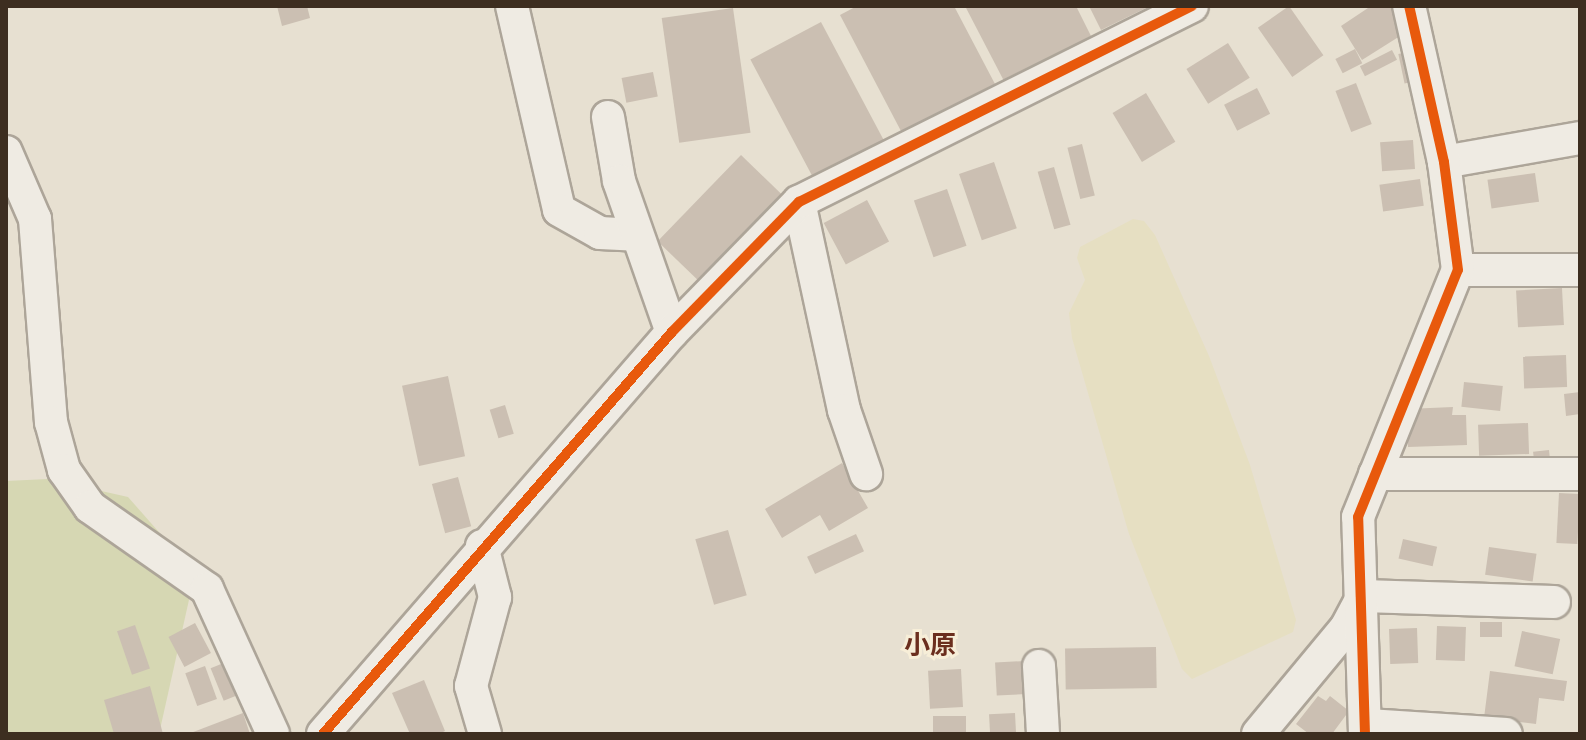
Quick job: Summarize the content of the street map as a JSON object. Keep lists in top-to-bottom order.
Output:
{
  "districts": ["小原"]
}
